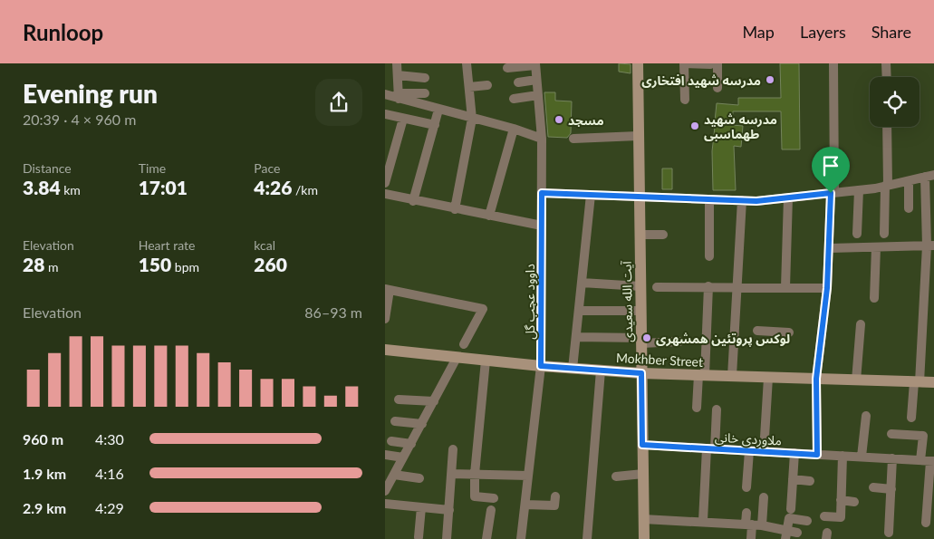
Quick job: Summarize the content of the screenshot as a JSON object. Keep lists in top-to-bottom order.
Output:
{
  "streets": {
    "main road": ["آیت الله سعیدی", "Mokhber Street"],
    "street": ["داوود عجب گل", "ملاوردی خانی"]
  },
  "crossings": [
    ["داوود عجب گل", "Mokhber Street"],
    ["آیت الله سعیدی", "Mokhber Street"],
    ["آیت الله سعیدی", "ملاوردی خانی"]
  ],
  "places": [
    "مدرسه شهید افتخاری",
    "مسجد",
    "مدرسه شهید طهماسبی",
    "لوکس پروتئین همشهری"
  ],
  "page": {
    "header": "Runloop",
    "nav": ["Map", "Layers", "Share"],
    "heading": ["Evening run", "20:39 · 4 × 960 m"],
    "stats": [
      ["Distance", "3.84 km"],
      ["Time", "17:01"],
      ["Pace", "4:26 /km"],
      ["Elevation", "28 m"],
      ["Heart rate", "150 bpm"],
      ["kcal", "260"]
    ],
    "chart": ["Elevation", "86–93 m"],
    "list": [
      {
        "name": "960 m",
        "note": "4:30"
      },
      {
        "name": "1.9 km",
        "note": "4:16"
      },
      {
        "name": "2.9 km",
        "note": "4:29"
      }
    ]
  }
}
